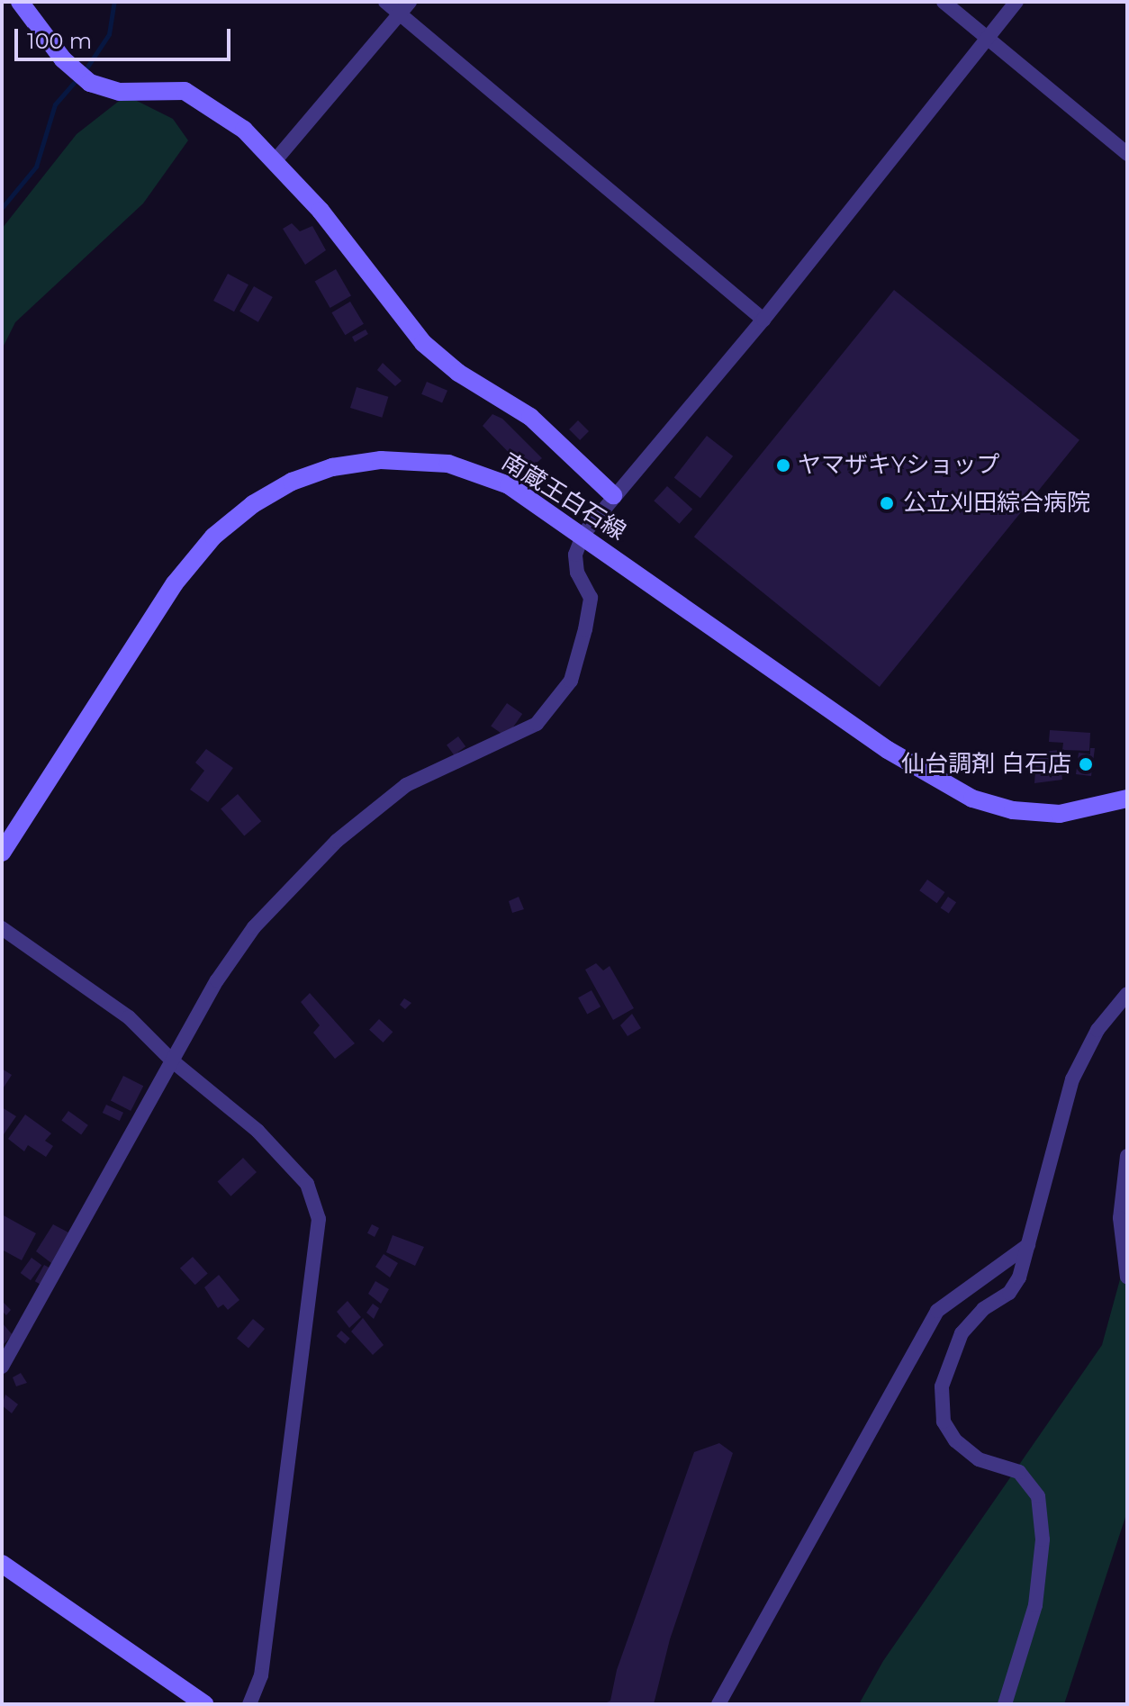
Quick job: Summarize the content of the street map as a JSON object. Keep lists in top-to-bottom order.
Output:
{
  "streets": {
    "main road": ["南蔵王白石線"]
  },
  "places": ["ヤマザキYショップ", "公立刈田綜合病院", "仙台調剤 白石店"],
  "scale_bar": "100 m"
}
